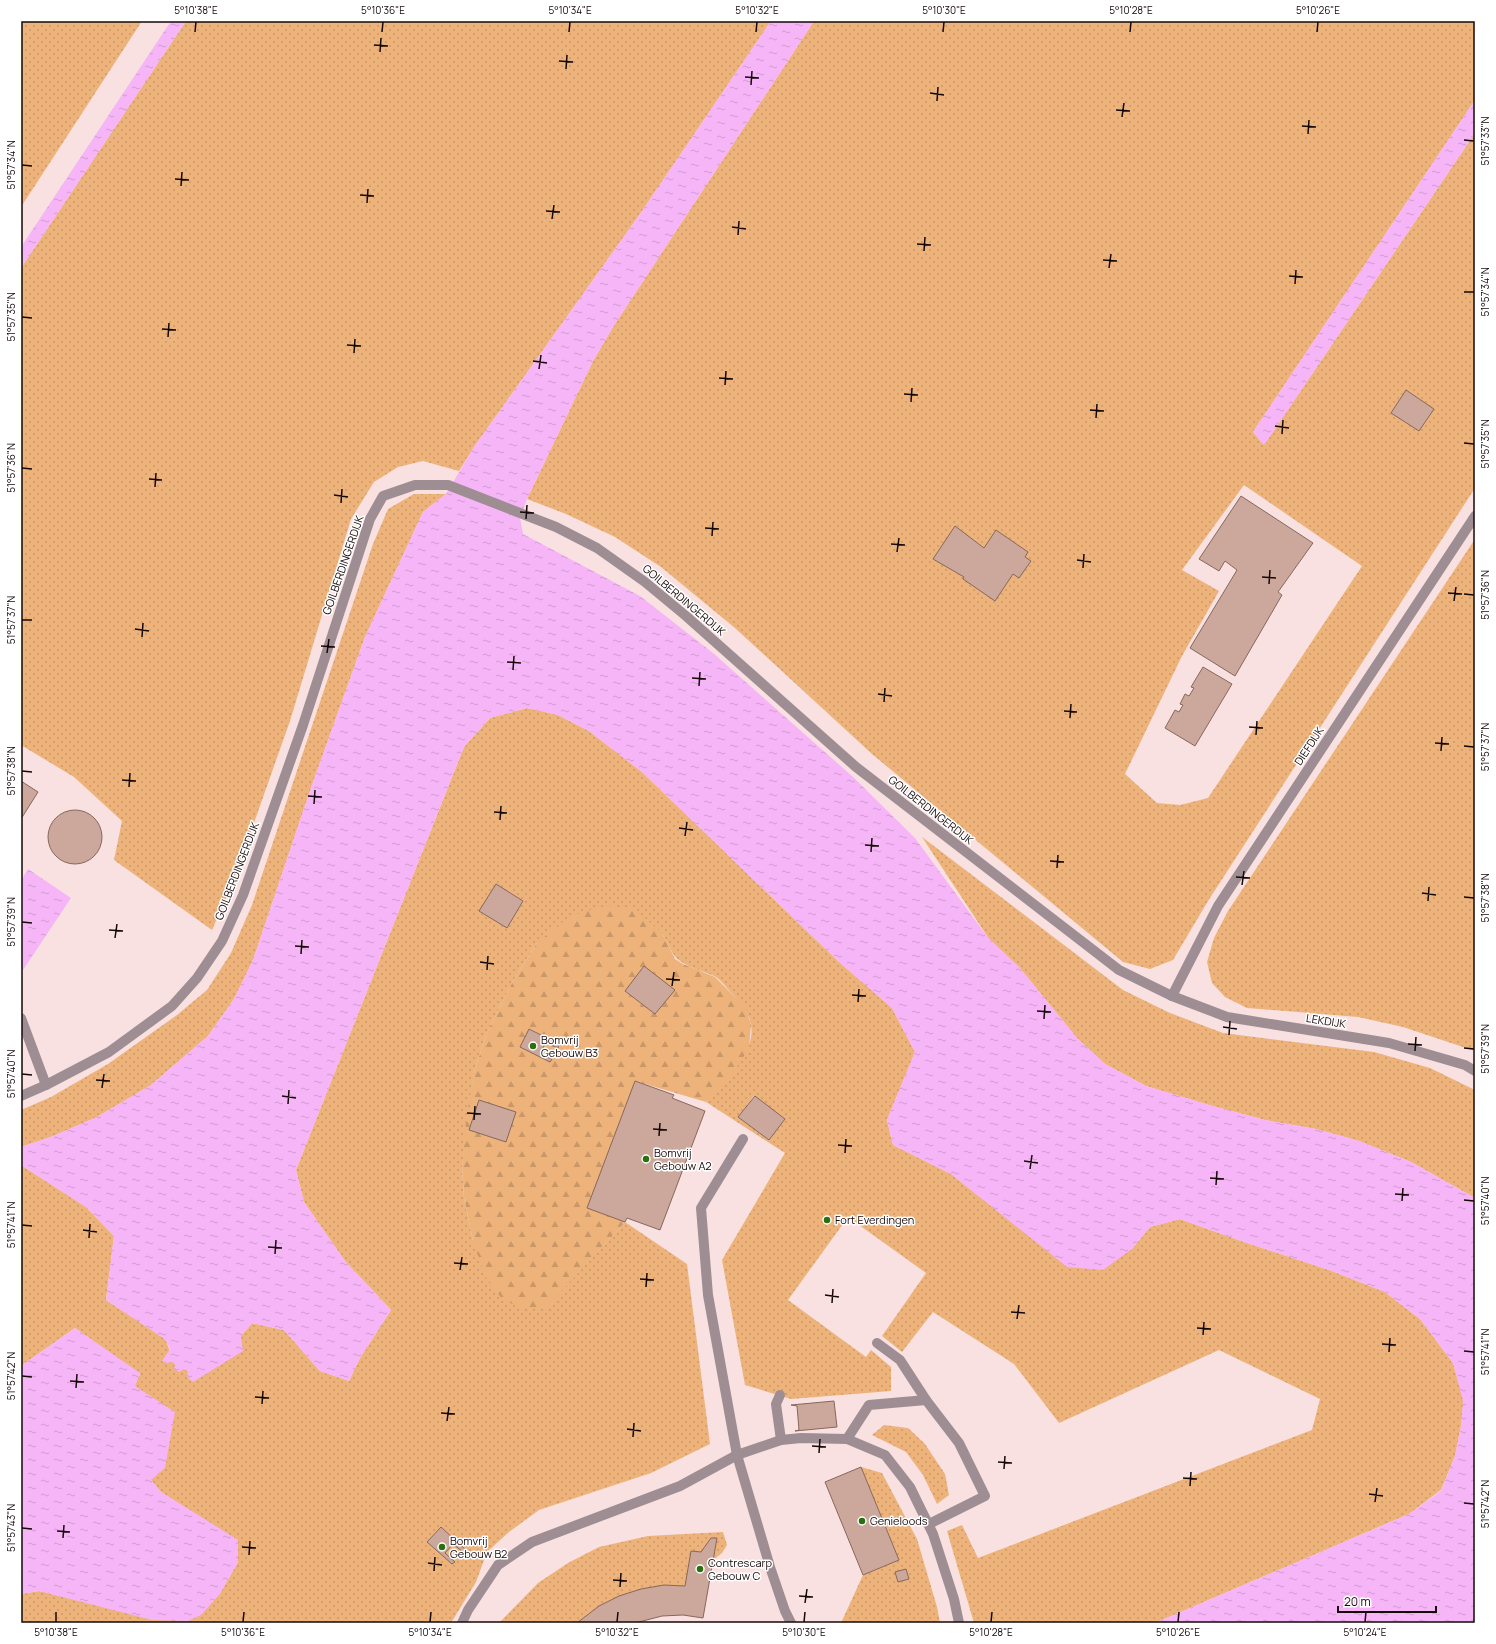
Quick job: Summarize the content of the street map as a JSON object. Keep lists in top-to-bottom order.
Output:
{
  "streets": {
    "street": ["GOILBERDINGERDIJK", "DIEFDIJK", "LEKDIJK"]
  },
  "crossings": [
    ["GOILBERDINGERDIJK", "DIEFDIJK"],
    ["GOILBERDINGERDIJK", "LEKDIJK"],
    ["DIEFDIJK", "LEKDIJK"]
  ],
  "places": [
    "Bomvrij Gebouw B3",
    "Bomvrij Gebouw A2",
    "Fort Everdingen",
    "Genieloods",
    "Bomvrij Gebouw B2",
    "Contrescarp Gebouw C"
  ],
  "scale_bar": "20 m",
  "coordinates": [
    "5°10'38\"E",
    "5°10'36\"E",
    "5°10'34\"E",
    "5°10'32\"E",
    "5°10'30\"E",
    "5°10'28\"E",
    "5°10'26\"E",
    "51°57'33\"N",
    "51°57'34\"N",
    "51°57'35\"N",
    "51°57'36\"N",
    "51°57'37\"N",
    "51°57'38\"N",
    "51°57'39\"N",
    "51°57'40\"N",
    "51°57'41\"N",
    "51°57'42\"N",
    "51°57'43\"N",
    "5°10'24\"E"
  ]
}
